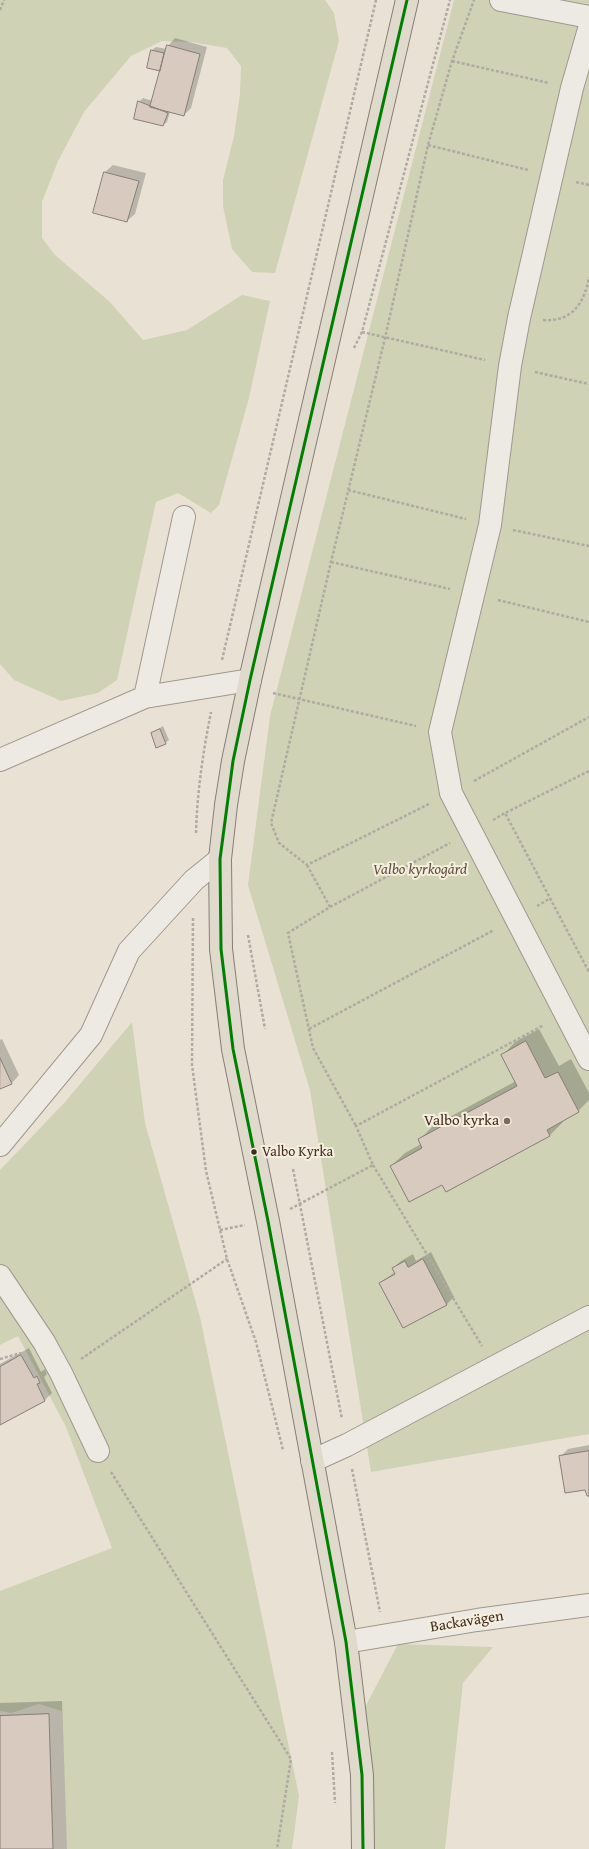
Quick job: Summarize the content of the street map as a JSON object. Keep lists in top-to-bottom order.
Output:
{
  "streets": {
    "street": ["Backavägen"]
  },
  "parks": ["Valbo kyrkogård"],
  "places": ["Valbo kyrka", "Valbo Kyrka"]
}
